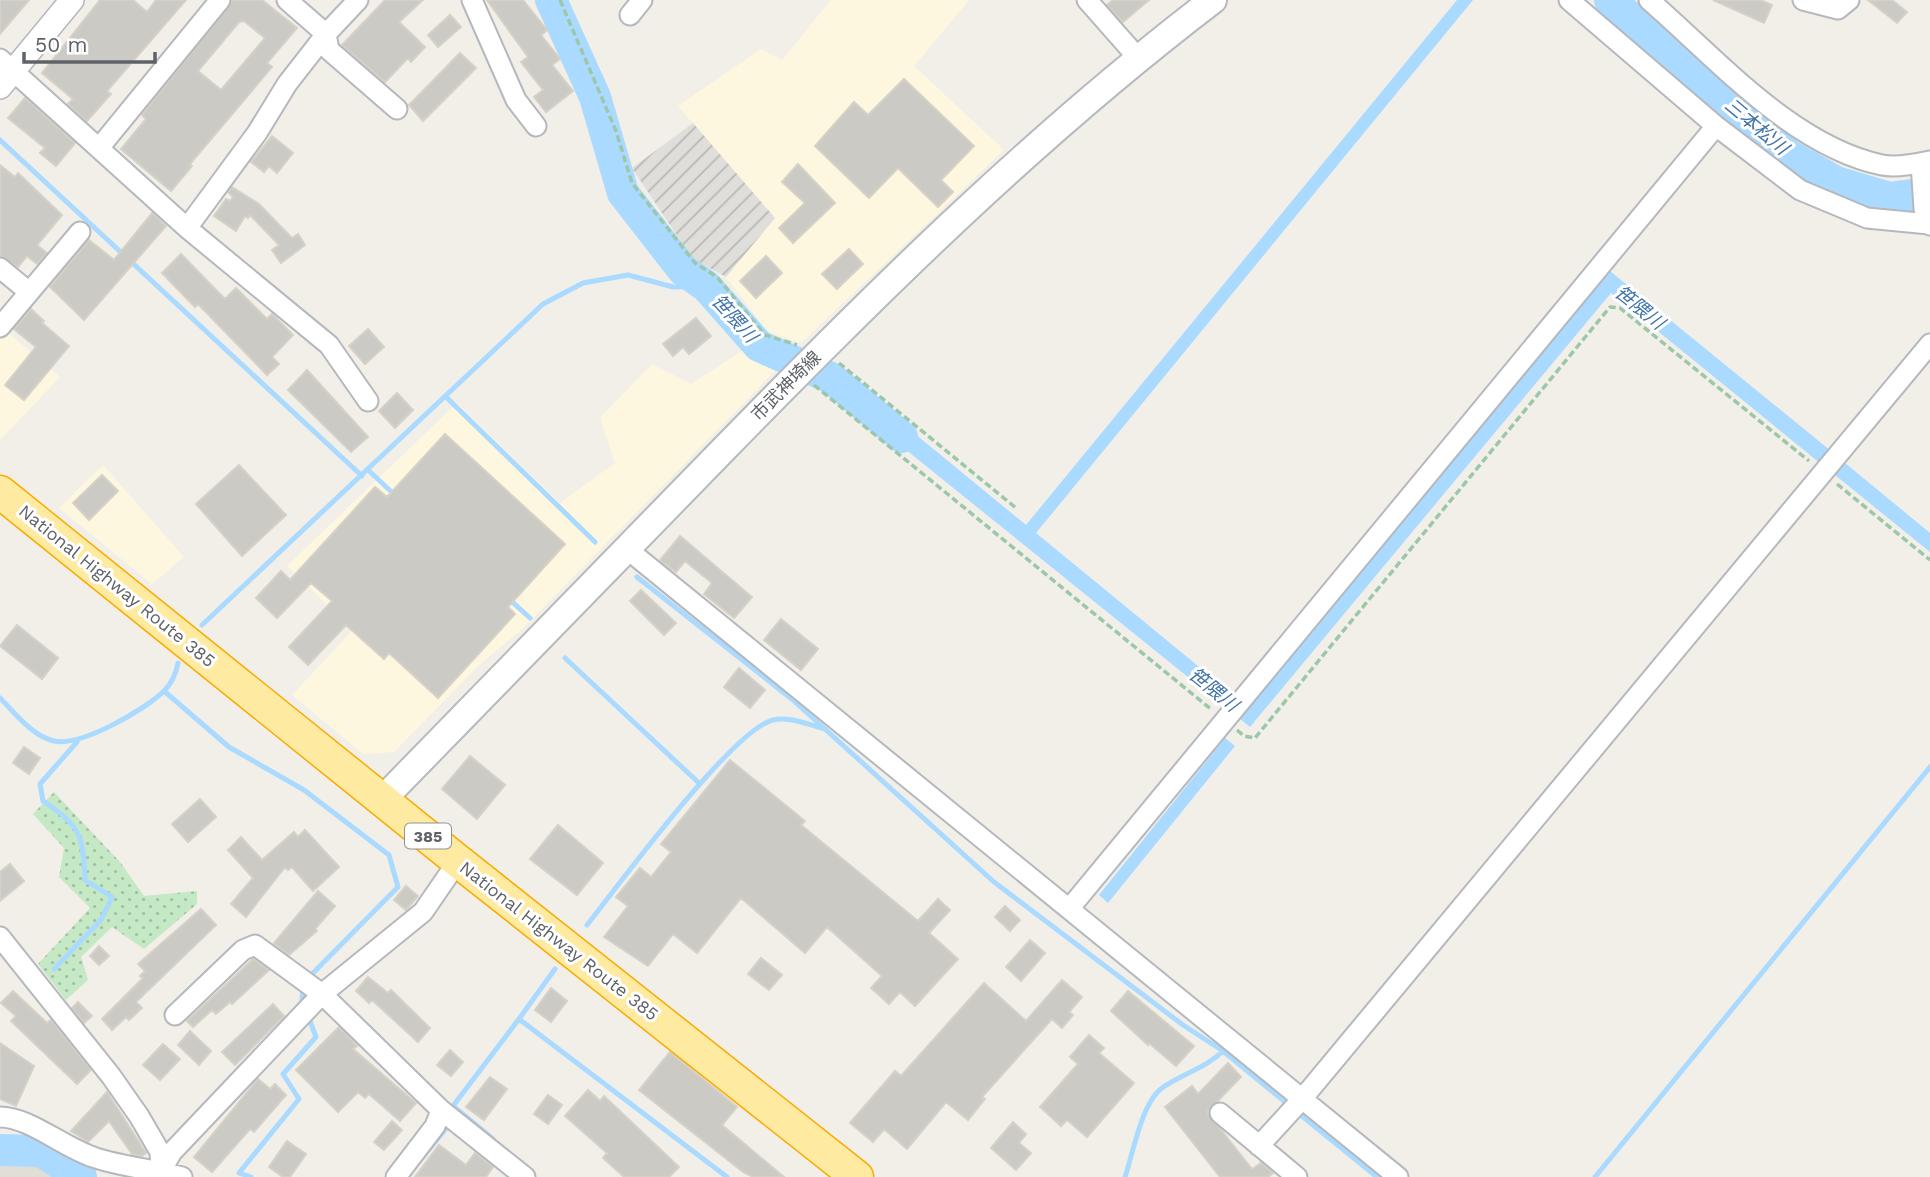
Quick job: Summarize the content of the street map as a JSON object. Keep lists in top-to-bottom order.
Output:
{
  "streets": {
    "highway": ["National Highway Route 385", "385"],
    "main road": ["市武神埼線"]
  },
  "crossings": [
    ["市武神埼線", "National Highway Route 385"]
  ],
  "water": ["三本松川", "笹隈川"],
  "scale_bar": "50 m"
}
